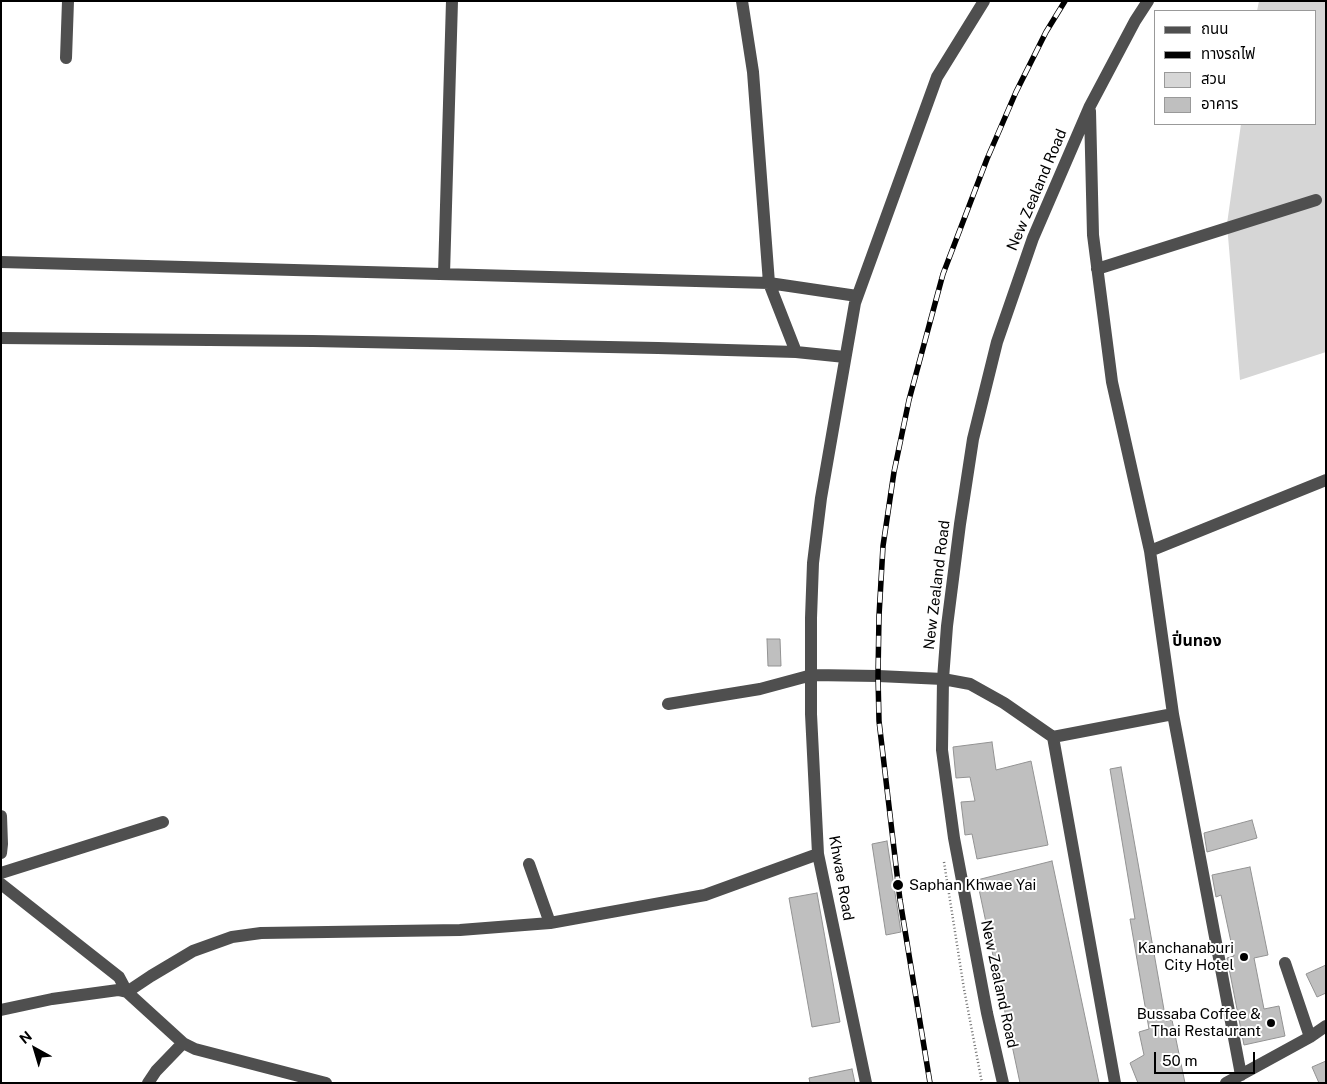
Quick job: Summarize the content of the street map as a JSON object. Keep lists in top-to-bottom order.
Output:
{
  "streets": {
    "street": ["New Zealand Road", "Khwae Road"]
  },
  "districts": ["ปิ่นทอง"],
  "places": ["Saphan Khwae Yai", "Kanchanaburi City Hotel", "Bussaba Coffee & Thai Restaurant"],
  "legend": [
    "ถนน",
    "ทางรถไฟ",
    "สวน",
    "อาคาร"
  ],
  "scale_bar": "50 m",
  "north": "top left"
}
